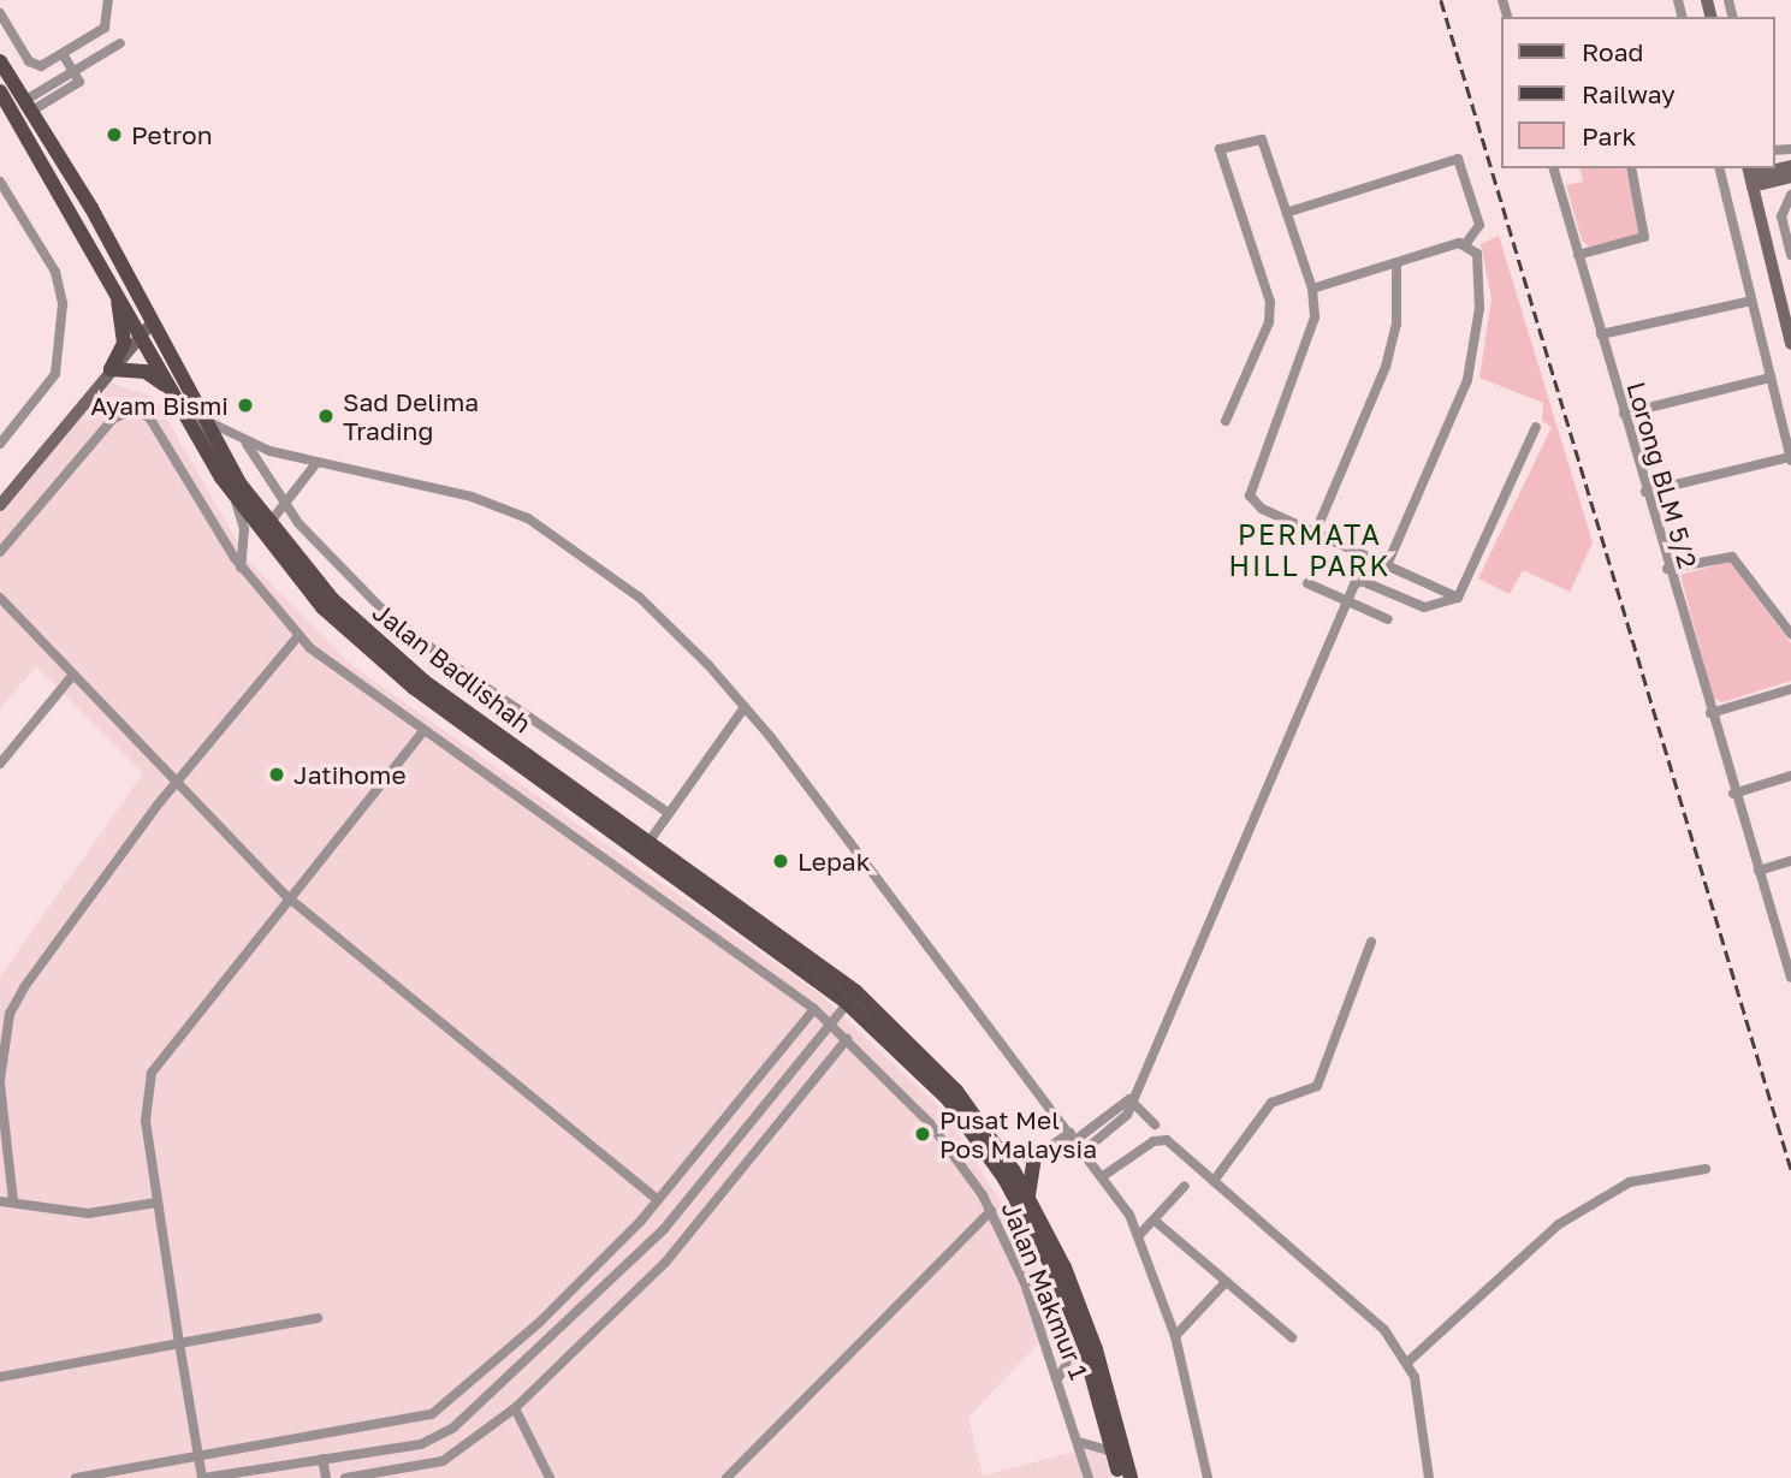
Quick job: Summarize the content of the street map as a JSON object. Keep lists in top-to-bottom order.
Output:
{
  "streets": {
    "main road": ["Jalan Badlishah"],
    "street": ["Lorong BLM 5/2", "Jalan Makmur 1"]
  },
  "districts": ["PERMATA HILL PARK"],
  "places": [
    "Petron",
    "Ayam Bismi",
    "Sad Delima Trading",
    "Jatihome",
    "Lepak",
    "Pusat Mel Pos Malaysia"
  ],
  "legend": ["Road", "Railway", "Park"]
}
